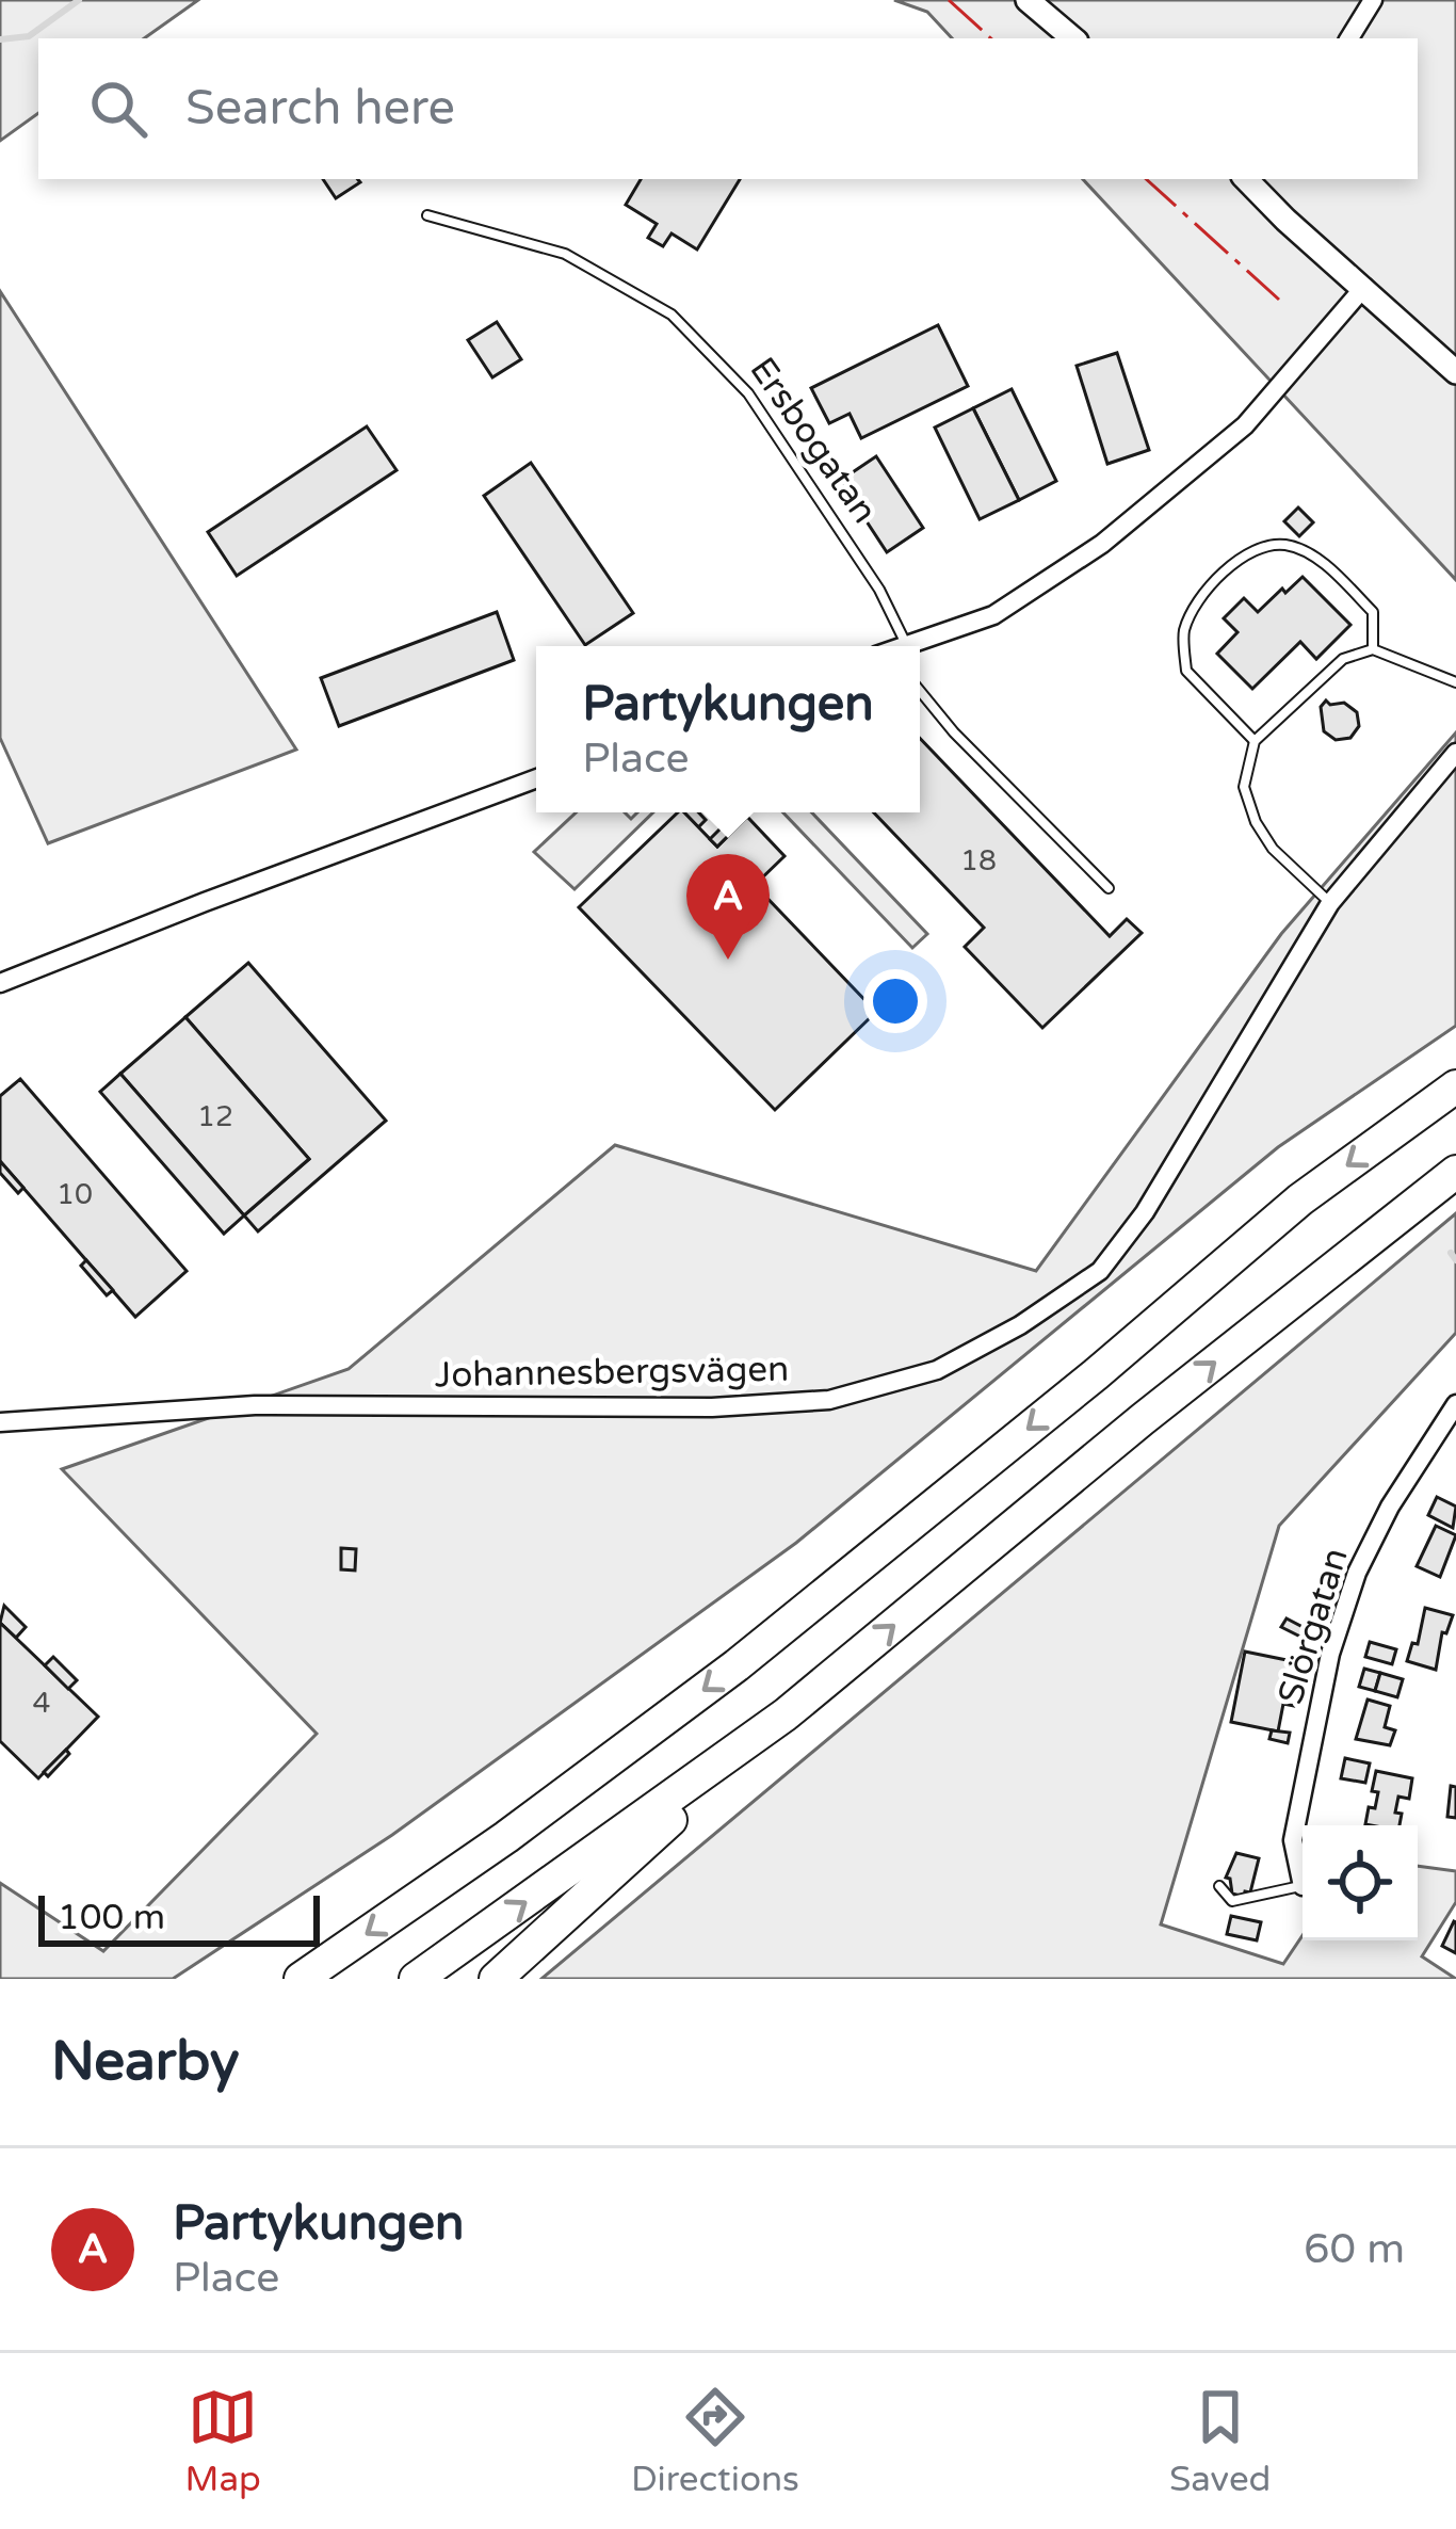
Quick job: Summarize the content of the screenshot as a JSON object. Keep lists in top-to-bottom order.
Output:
{
  "streets": {
    "street": ["Johannesbergsvägen", "Slörgatan"],
    "lane": ["Ersbogatan"]
  },
  "house_numbers": [
    "18",
    "12",
    "10",
    "4"
  ],
  "scale_bar": "100 m",
  "page": {
    "search": "Search here",
    "popup": ["Partykungen", "Place"],
    "pins": "A",
    "scale": "100 m",
    "heading": "Nearby",
    "list": [
      {
        "mark": "A",
        "name": "Partykungen",
        "note": "Place",
        "value": "60 m"
      }
    ],
    "nav": ["Map", "Directions", "Saved"]
  }
}
